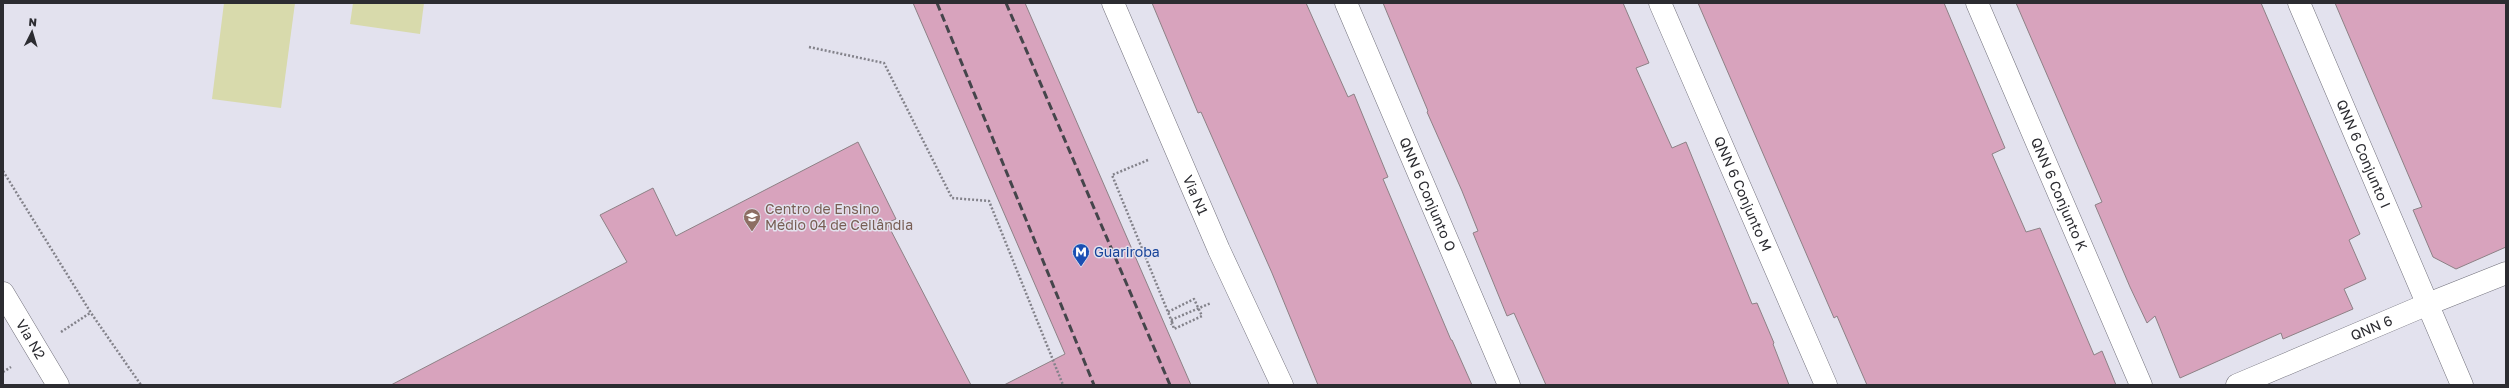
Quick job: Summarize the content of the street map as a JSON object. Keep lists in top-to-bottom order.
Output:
{
  "streets": {
    "street": [
      "QNN 6 Conjunto I",
      "QNN 6 Conjunto O",
      "QNN 6 Conjunto M",
      "QNN 6 Conjunto K",
      "Via N1",
      "QNN 6",
      "Via N2"
    ]
  },
  "crossings": [
    ["QNN 6 Conjunto I", "QNN 6"]
  ],
  "places": {
    "school or university": ["Centro de Ensino Médio 04 de Ceilândia"],
    "metro station": ["Guariroba"]
  },
  "north": "top"
}
